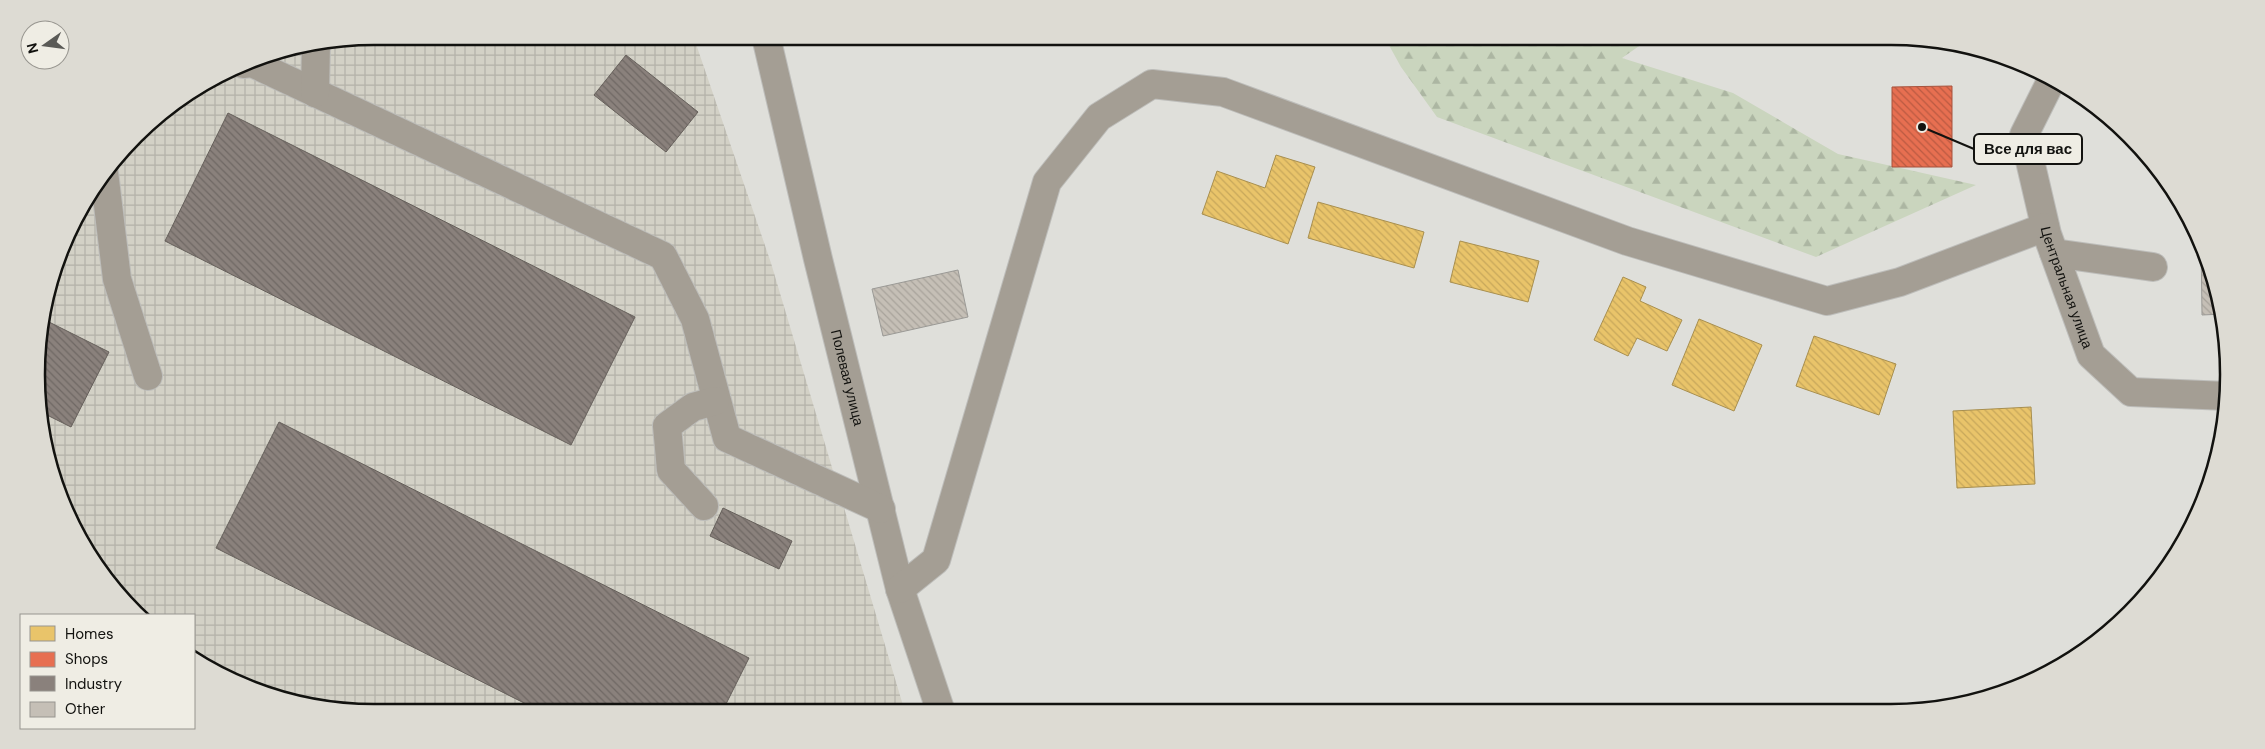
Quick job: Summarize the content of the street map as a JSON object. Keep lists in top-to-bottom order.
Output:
{
  "streets": {
    "street": ["Центральная улица", "Полевая улица"]
  },
  "places": ["Все для вас"],
  "legend": [
    "Homes",
    "Shops",
    "Industry",
    "Other"
  ],
  "north": "left"
}
